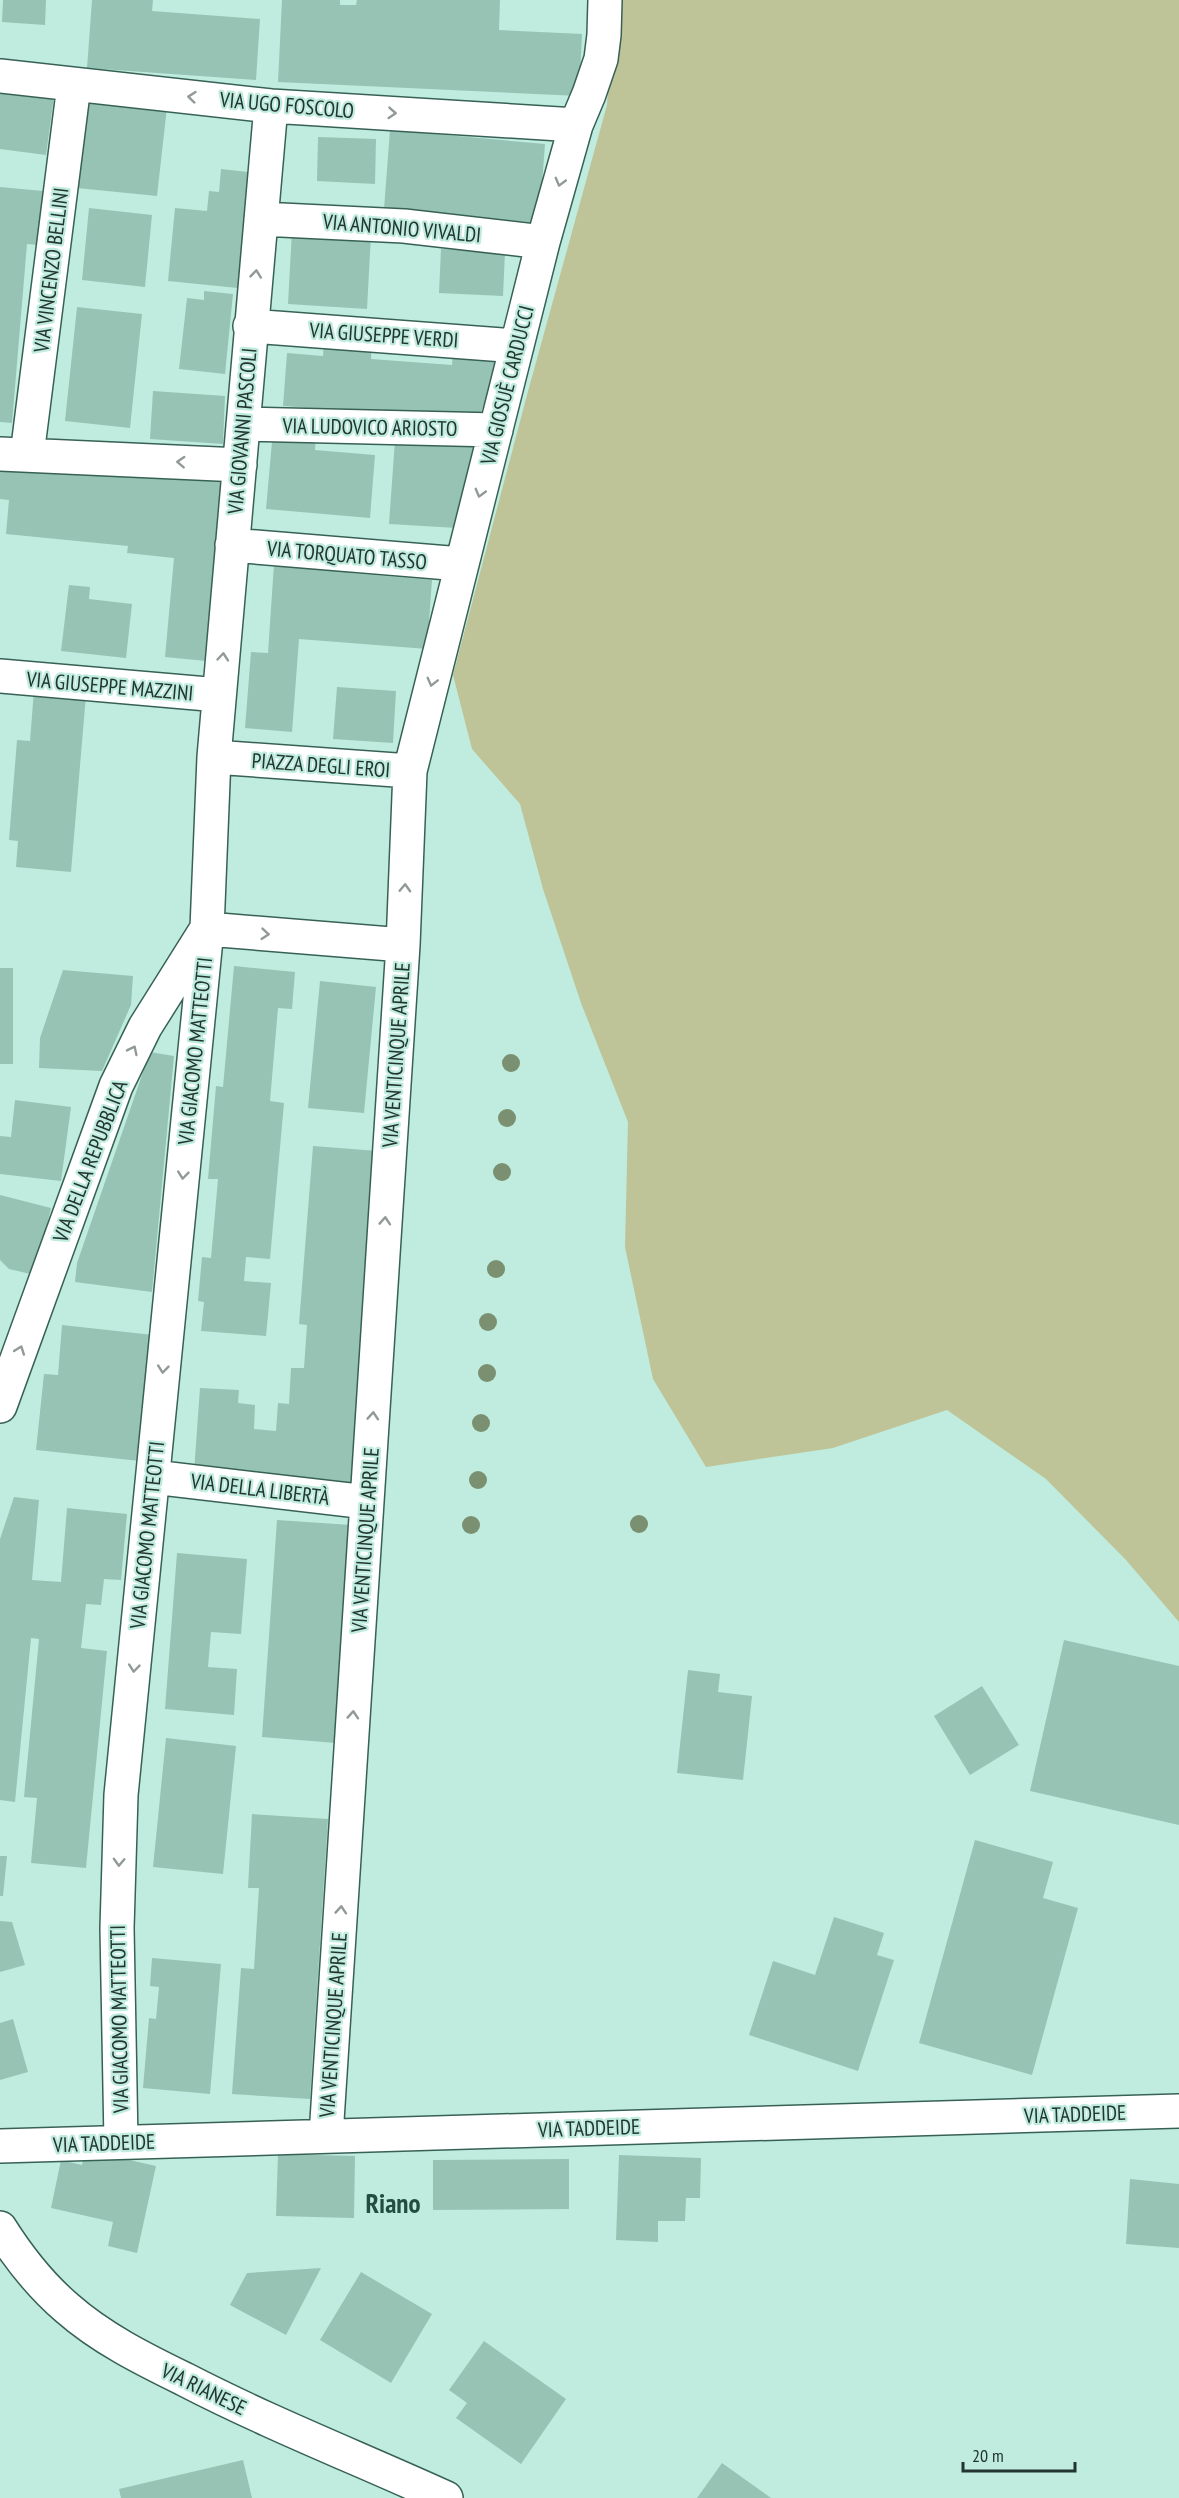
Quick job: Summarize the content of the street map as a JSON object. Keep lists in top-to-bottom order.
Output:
{
  "streets": {
    "street": [
      "VIA UGO FOSCOLO",
      "VIA ANTONIO VIVALDI",
      "VIA VINCENZO BELLINI",
      "VIA GIUSEPPE VERDI",
      "VIA GIOSUÈ CARDUCCI",
      "VIA LUDOVICO ARIOSTO",
      "VIA GIOVANNI PASCOLI",
      "VIA TORQUATO TASSO",
      "VIA GIUSEPPE MAZZINI",
      "PIAZZA DEGLI EROI",
      "VIA GIACOMO MATTEOTTI",
      "VIA VENTICINQUE APRILE",
      "VIA DELLA REPUBBLICA",
      "VIA DELLA LIBERTÀ",
      "VIA TADDEIDE",
      "VIA RIANESE"
    ]
  },
  "crossings": [
    ["VIA UGO FOSCOLO", "VIA VINCENZO BELLINI"],
    ["VIA UGO FOSCOLO", "VIA GIOSUÈ CARDUCCI"],
    ["VIA UGO FOSCOLO", "VIA GIOVANNI PASCOLI"],
    ["VIA ANTONIO VIVALDI", "VIA GIOSUÈ CARDUCCI"],
    ["VIA ANTONIO VIVALDI", "VIA GIOVANNI PASCOLI"],
    ["VIA GIUSEPPE VERDI", "VIA GIOSUÈ CARDUCCI"],
    ["VIA GIUSEPPE VERDI", "VIA GIOVANNI PASCOLI"],
    ["VIA GIOSUÈ CARDUCCI", "VIA LUDOVICO ARIOSTO"],
    ["VIA GIOSUÈ CARDUCCI", "VIA TORQUATO TASSO"],
    ["VIA GIOSUÈ CARDUCCI", "PIAZZA DEGLI EROI"],
    ["VIA LUDOVICO ARIOSTO", "VIA GIOVANNI PASCOLI"],
    ["VIA GIOVANNI PASCOLI", "VIA TORQUATO TASSO"],
    ["VIA GIOVANNI PASCOLI", "VIA GIUSEPPE MAZZINI"],
    ["VIA GIOVANNI PASCOLI", "PIAZZA DEGLI EROI"],
    ["PIAZZA DEGLI EROI", "VIA VENTICINQUE APRILE"],
    ["VIA GIACOMO MATTEOTTI", "VIA DELLA REPUBBLICA"],
    ["VIA GIACOMO MATTEOTTI", "VIA DELLA LIBERTÀ"],
    ["VIA GIACOMO MATTEOTTI", "VIA TADDEIDE"],
    ["VIA VENTICINQUE APRILE", "VIA DELLA LIBERTÀ"],
    ["VIA VENTICINQUE APRILE", "VIA TADDEIDE"]
  ],
  "one_way": [
    "VIA GIOSUÈ CARDUCCI",
    "VIA GIOVANNI PASCOLI",
    "VIA GIACOMO MATTEOTTI",
    "VIA VENTICINQUE APRILE",
    "VIA DELLA REPUBBLICA"
  ],
  "districts": ["Riano"],
  "scale_bar": "20 m"
}
